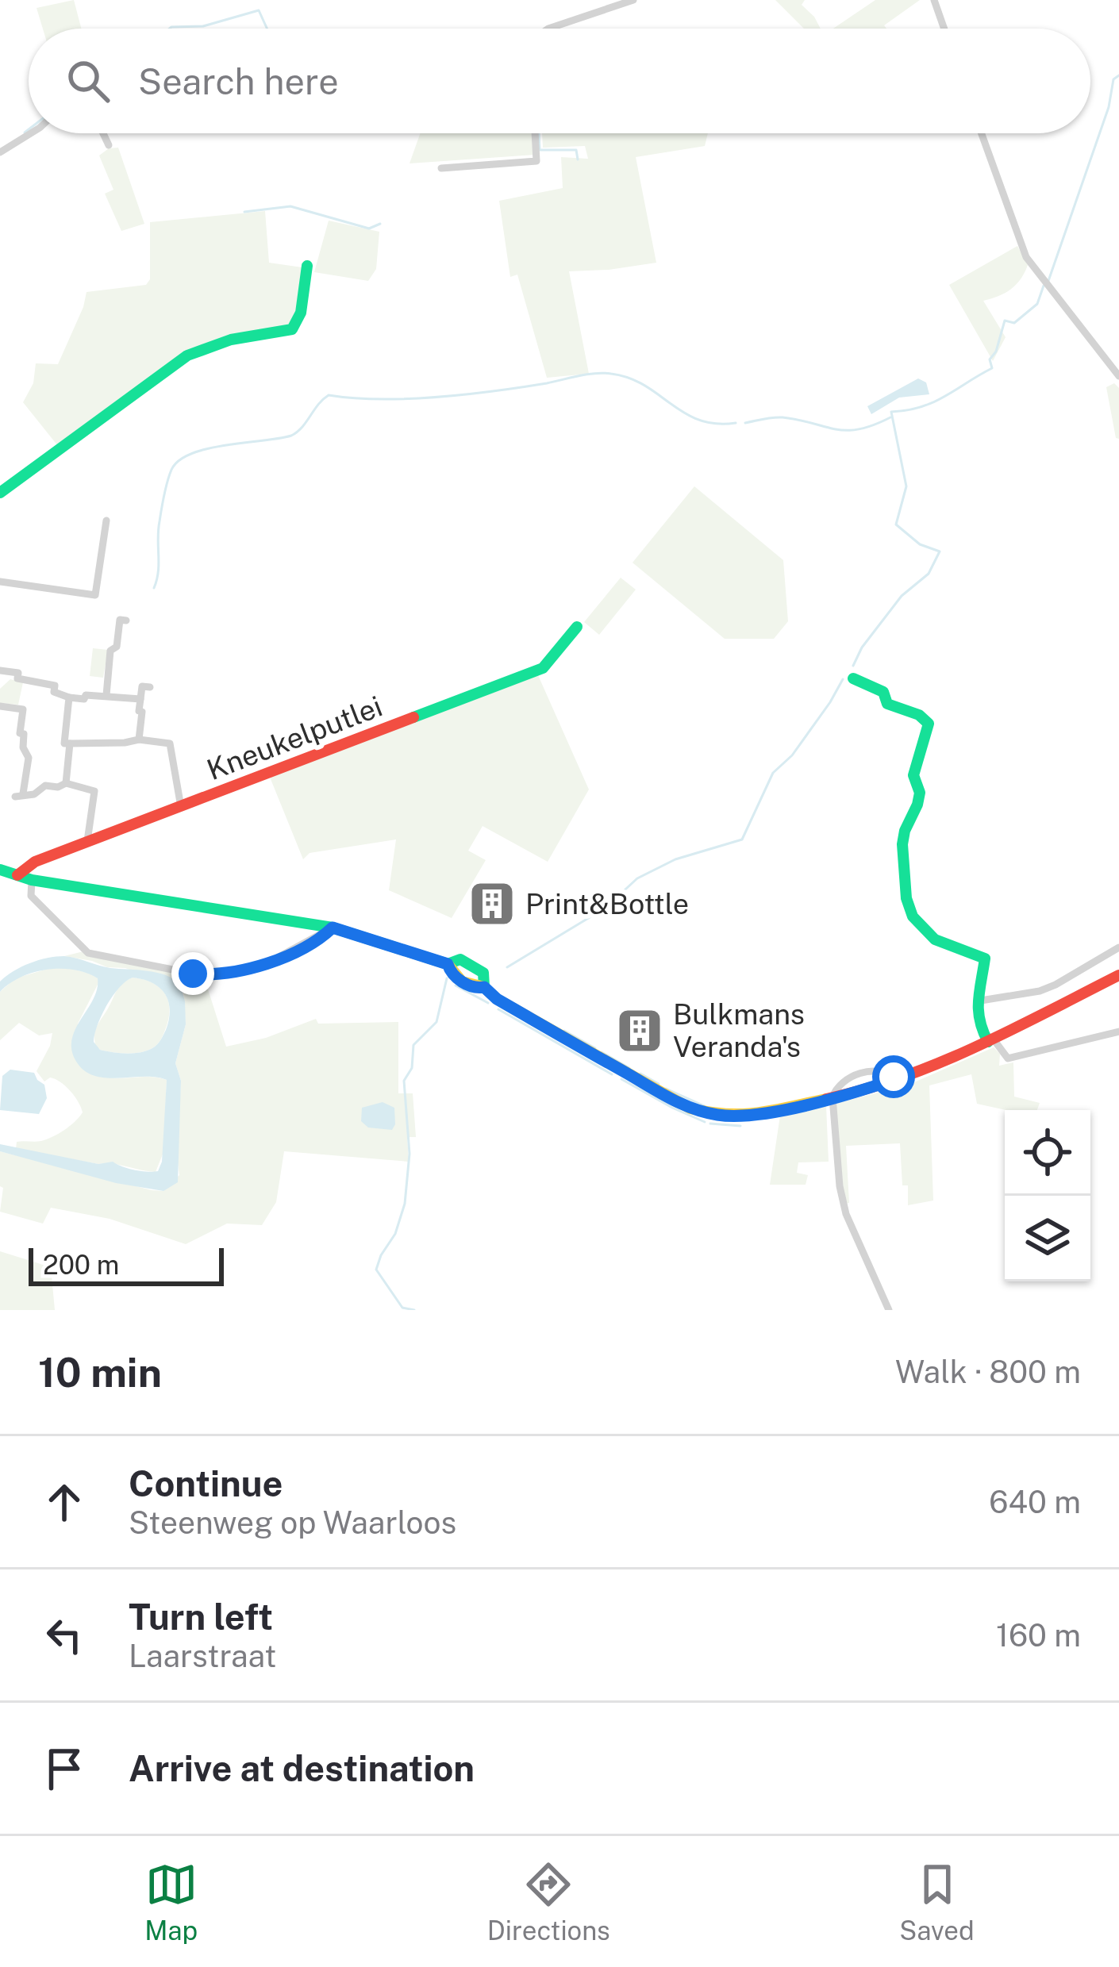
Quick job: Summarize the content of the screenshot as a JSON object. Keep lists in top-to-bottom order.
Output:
{
  "streets": {
    "street": ["Kneukelputlei"]
  },
  "places": {
    "building": ["Print&Bottle", "Bulkmans Veranda's"]
  },
  "scale_bar": "200 m",
  "page": {
    "search": "Search here",
    "scale": "200 m",
    "heading": ["10 min", "Walk · 800 m"],
    "list": [
      ["Continue", "Steenweg op Waarloos", "640 m"],
      ["Turn left", "Laarstraat", "160 m"],
      "Arrive at destination"
    ],
    "nav": ["Map", "Directions", "Saved"]
  }
}
